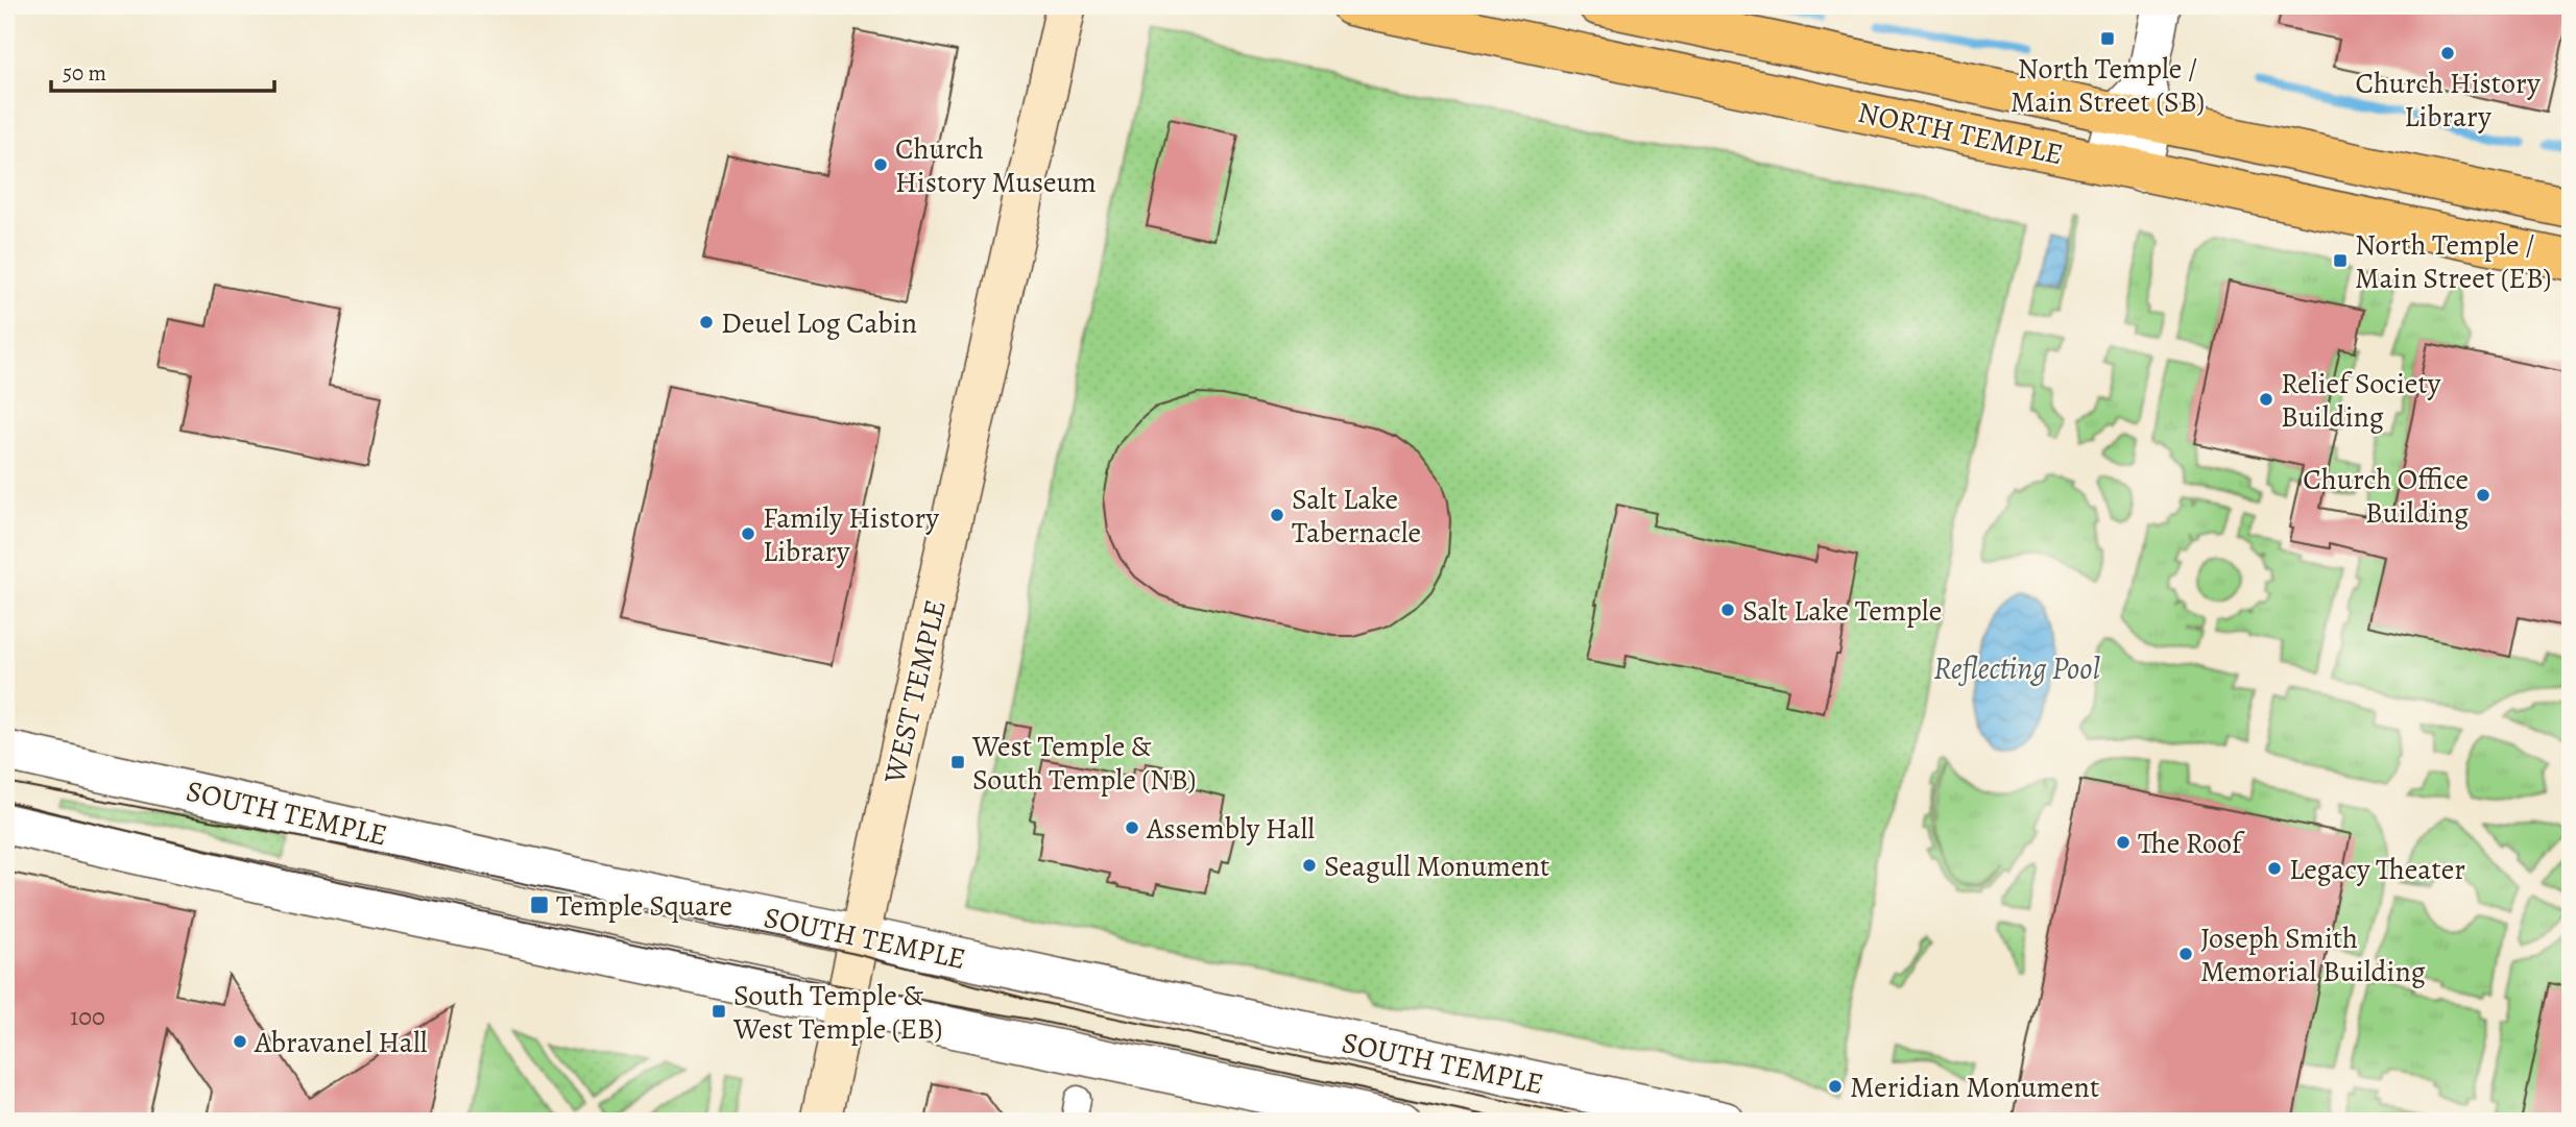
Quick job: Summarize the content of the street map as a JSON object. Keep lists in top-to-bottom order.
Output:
{
  "streets": {
    "main road": ["NORTH TEMPLE", "WEST TEMPLE"],
    "street": ["SOUTH TEMPLE"]
  },
  "crossings": [
    ["WEST TEMPLE", "SOUTH TEMPLE"]
  ],
  "water": ["Reflecting Pool"],
  "places": {
    "transit": [
      "North Temple / Main Street (SB)",
      "North Temple / Main Street (EB)",
      "West Temple & South Temple (NB)",
      "Temple Square",
      "South Temple & West Temple (EB)"
    ],
    "other": [
      "Church History Library",
      "Church History Museum",
      "Deuel Log Cabin",
      "Relief Society Building",
      "Church Office Building",
      "Salt Lake Tabernacle",
      "Family History Library",
      "Salt Lake Temple",
      "Assembly Hall",
      "The Roof",
      "Seagull Monument",
      "Legacy Theater",
      "Joseph Smith Memorial Building",
      "Abravanel Hall",
      "Meridian Monument"
    ]
  },
  "house_numbers": ["100"],
  "scale_bar": "50 m"
}
